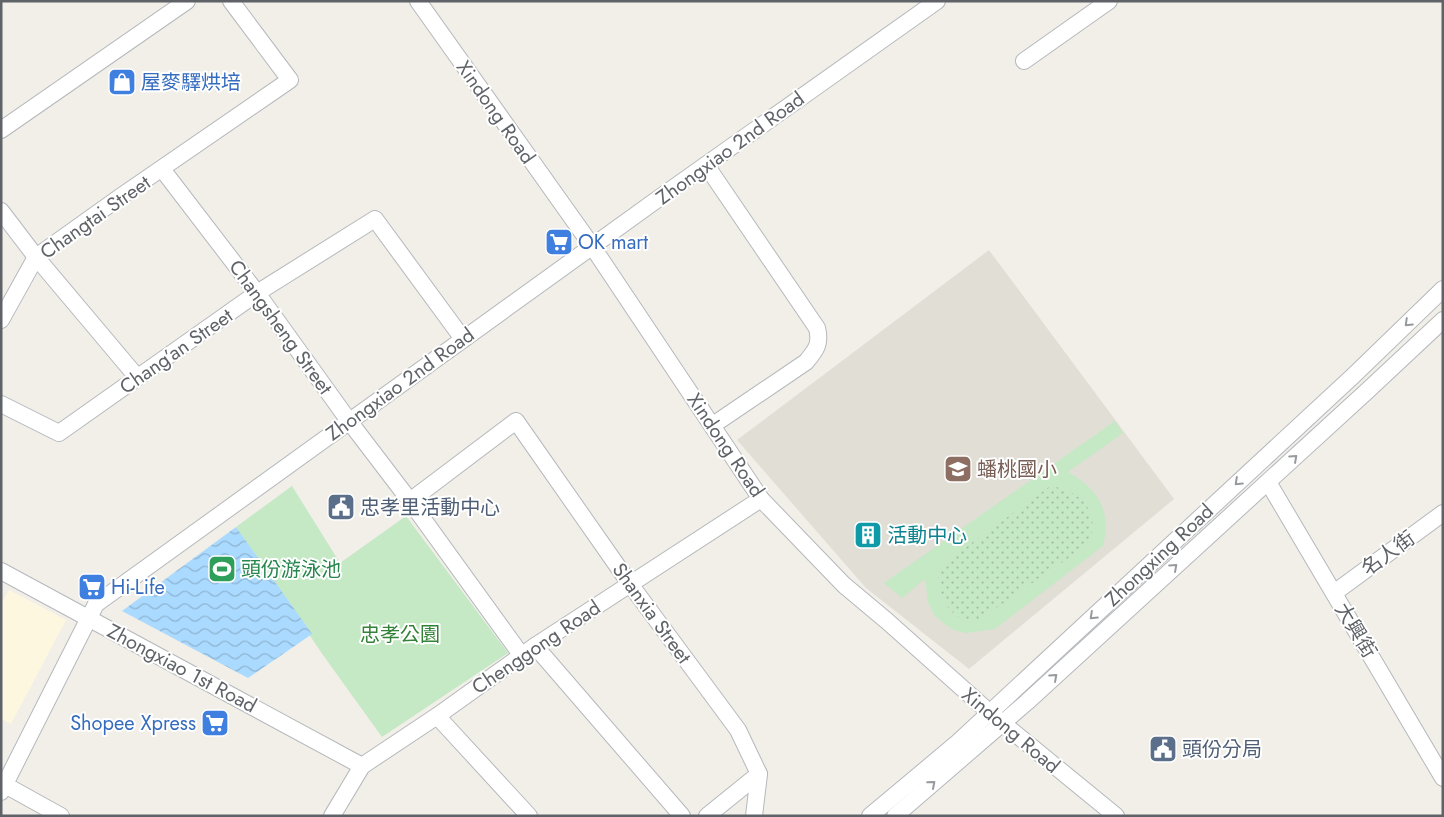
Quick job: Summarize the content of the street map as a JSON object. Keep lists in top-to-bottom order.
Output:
{
  "streets": {
    "street": [
      "Xindong Road",
      "Zhongxiao 2nd Road",
      "Changtai Street",
      "Changsheng Street",
      "Chang’an Street",
      "名人街",
      "Zhongxing Road",
      "Shanxia Street",
      "大興街",
      "Chenggong Road",
      "Zhongxiao 1st Road"
    ]
  },
  "crossings": [
    ["Xindong Road", "Zhongxiao 2nd Road"],
    ["Xindong Road", "Zhongxing Road"],
    ["Xindong Road", "Chenggong Road"],
    ["Zhongxiao 2nd Road", "Changsheng Street"],
    ["Zhongxiao 2nd Road", "Chang’an Street"],
    ["Zhongxiao 2nd Road", "Zhongxiao 1st Road"],
    ["Changtai Street", "Changsheng Street"],
    ["Changsheng Street", "Chang’an Street"],
    ["Changsheng Street", "Shanxia Street"],
    ["Changsheng Street", "Chenggong Road"],
    ["名人街", "大興街"],
    ["Zhongxing Road", "大興街"],
    ["Shanxia Street", "Chenggong Road"],
    ["Chenggong Road", "Zhongxiao 1st Road"]
  ],
  "parks": ["忠孝公園"],
  "places": {
    "shop": ["屋麥驛烘培"],
    "supermarket": ["OK mart", "Hi-Life", "Shopee Xpress"],
    "school or university": ["蟠桃國小"],
    "public building": ["忠孝里活動中心", "頭份分局"],
    "building": ["活動中心"],
    "sports": ["頭份游泳池"]
  }
}
